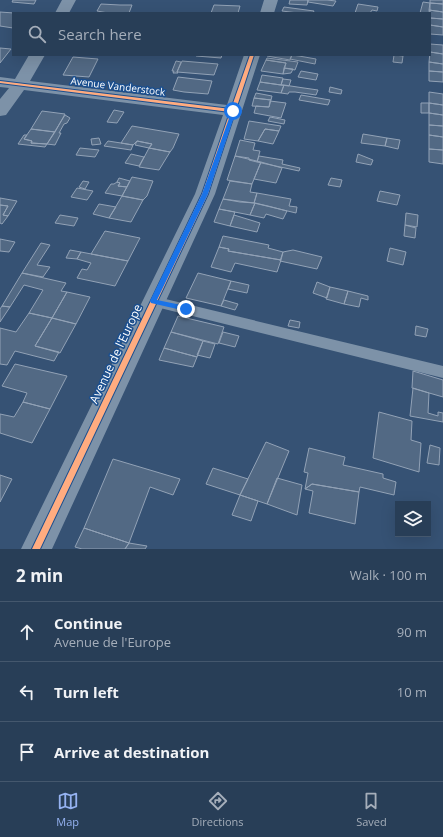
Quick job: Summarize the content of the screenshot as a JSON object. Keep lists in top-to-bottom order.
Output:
{
  "streets": {
    "street": ["Avenue Vanderstock", "Avenue de l'Europe"]
  },
  "crossings": [
    ["Avenue Vanderstock", "Avenue de l'Europe"]
  ],
  "page": {
    "search": "Search here",
    "heading": ["2 min", "Walk · 100 m"],
    "list": [
      ["Continue", "Avenue de l'Europe", "90 m"],
      ["Turn left", "10 m"],
      "Arrive at destination"
    ],
    "nav": ["Map", "Directions", "Saved"]
  }
}
